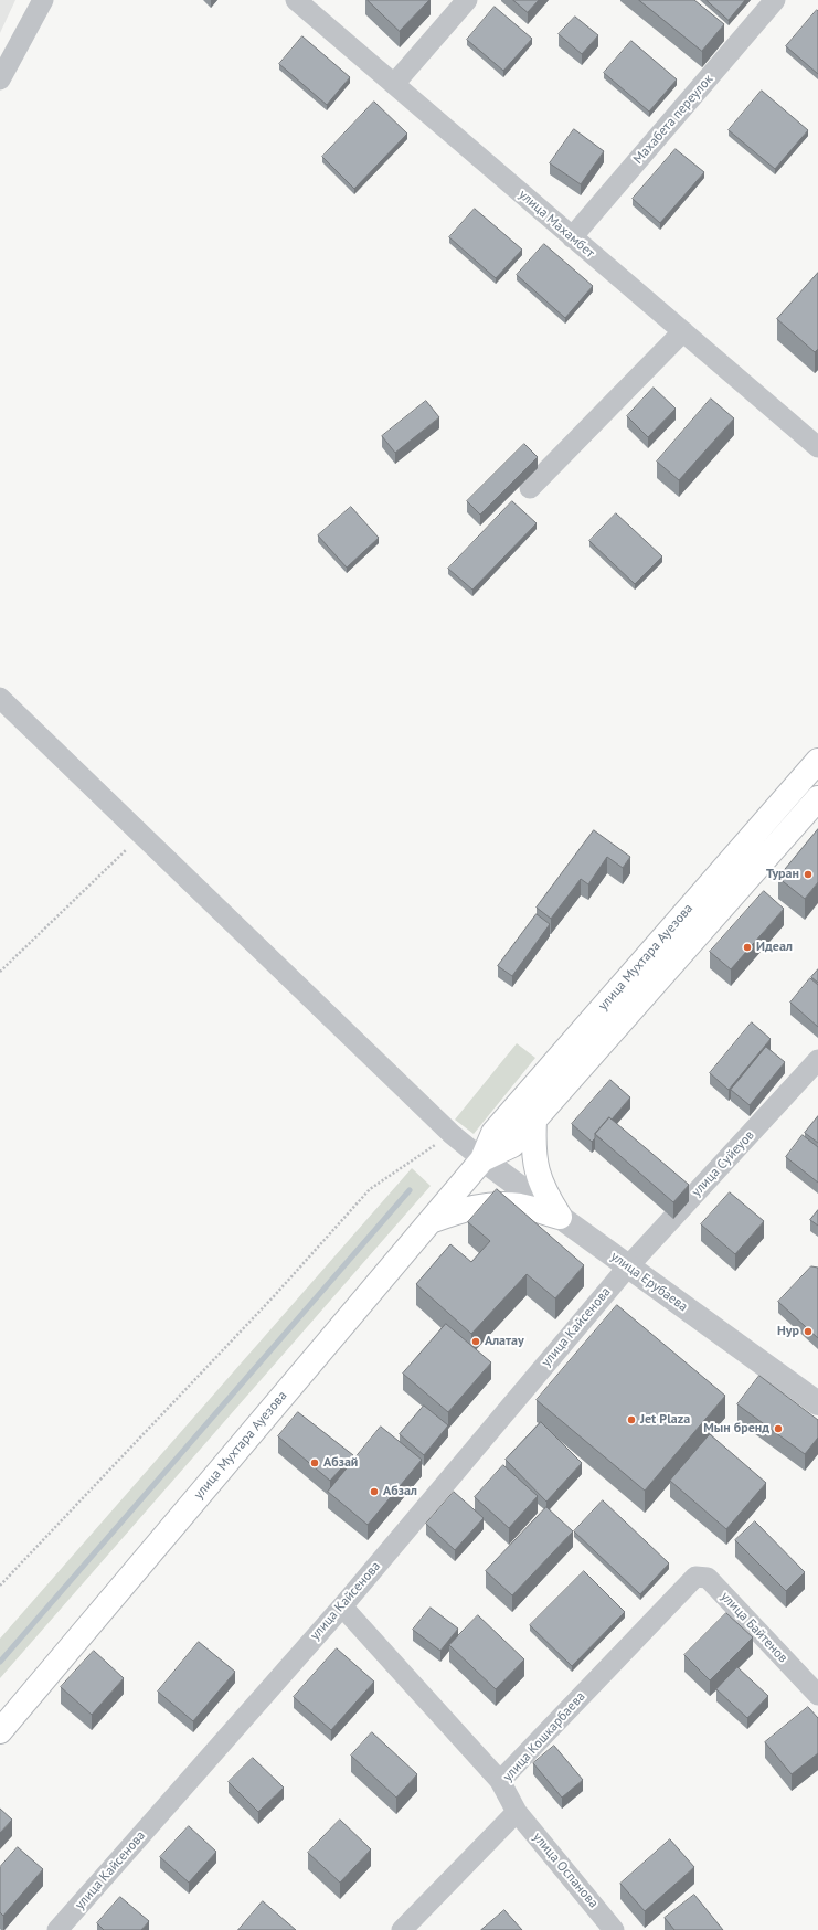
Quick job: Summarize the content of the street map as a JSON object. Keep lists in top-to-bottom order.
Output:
{
  "streets": {
    "main road": ["улица Мухтара Ауезова"],
    "street": [
      "Махабета переулок",
      "улица Махамбет",
      "улица Суйеуов",
      "улица Ерубаева",
      "улица Кайсенова",
      "улица Байтенов",
      "улица Кошкарбаева",
      "улица Оспанова"
    ]
  },
  "crossings": [
    ["Махабета переулок", "улица Махамбет"],
    ["улица Мухтара Ауезова", "улица Ерубаева"],
    ["улица Суйеуов", "улица Ерубаева"],
    ["улица Суйеуов", "улица Кайсенова"],
    ["улица Ерубаева", "улица Кайсенова"],
    ["улица Байтенов", "улица Кошкарбаева"],
    ["улица Кошкарбаева", "улица Оспанова"]
  ],
  "places": [
    "Туран",
    "Идеал",
    "Нур",
    "Алатау",
    "Jet Plaza",
    "Мын бренд",
    "Абзай",
    "Абзал"
  ]
}
